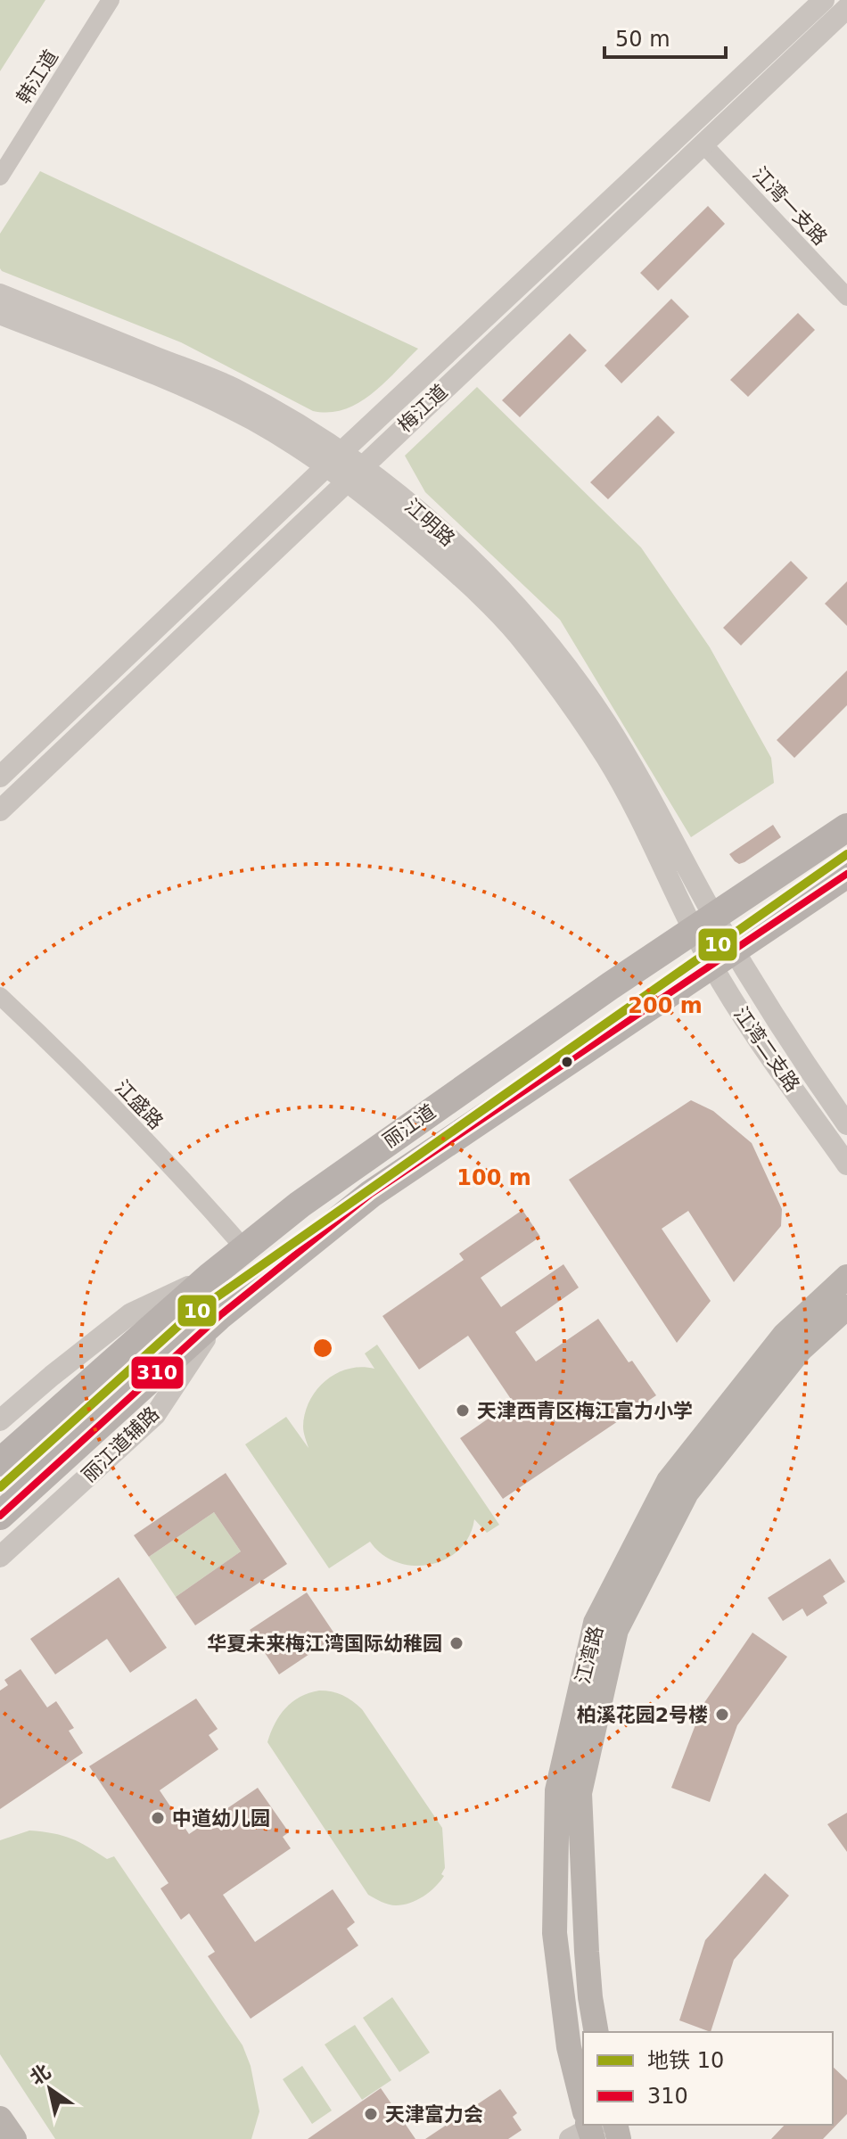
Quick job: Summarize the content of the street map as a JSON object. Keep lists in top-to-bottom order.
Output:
{
  "streets": {
    "main road": ["丽江道", "江湾路"],
    "street": [
      "韩江道",
      "江湾一支路",
      "梅江道",
      "江明路",
      "江湾二支路",
      "江盛路",
      "丽江道辅路"
    ]
  },
  "crossings": [
    ["江湾一支路", "梅江道"],
    ["梅江道", "江明路"],
    ["江明路", "江湾二支路"],
    ["江明路", "丽江道"],
    ["江湾二支路", "丽江道"],
    ["江盛路", "丽江道"],
    ["丽江道", "丽江道辅路"]
  ],
  "places": [
    "天津西青区梅江富力小学",
    "华夏未来梅江湾国际幼稚园",
    "柏溪花园2号楼",
    "中道幼儿园",
    "天津富力会"
  ],
  "lines": ["metro line 10", "transit line 310"],
  "legend": ["地铁 10", "310"],
  "scale_bar": "50 m",
  "north": "top left",
  "rings": ["200 m", "100 m"]
}
